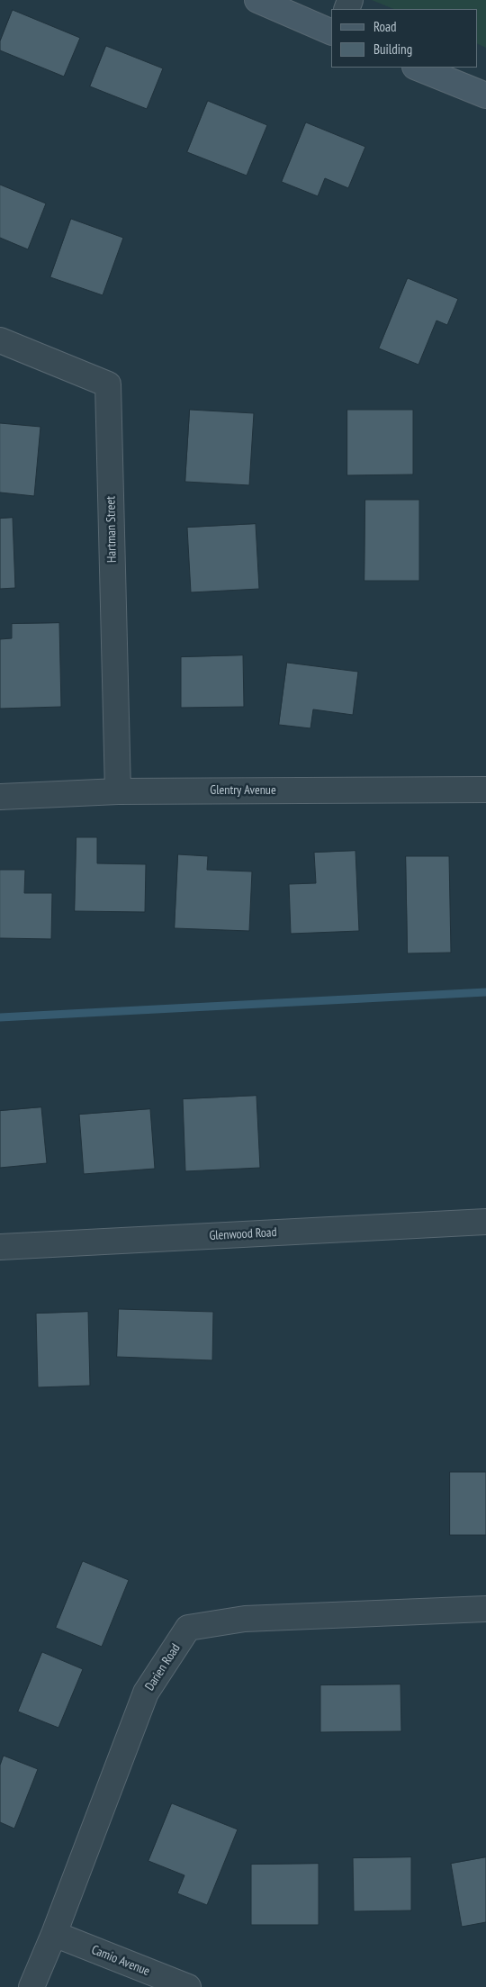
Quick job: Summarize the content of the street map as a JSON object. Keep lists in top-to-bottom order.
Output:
{
  "streets": {
    "street": [
      "Hartman Street",
      "Glentry Avenue",
      "Glenwood Road",
      "Darien Road",
      "Camio Avenue"
    ]
  },
  "crossings": [
    ["Hartman Street", "Glentry Avenue"],
    ["Darien Road", "Camio Avenue"]
  ],
  "legend": ["Road", "Building"]
}
